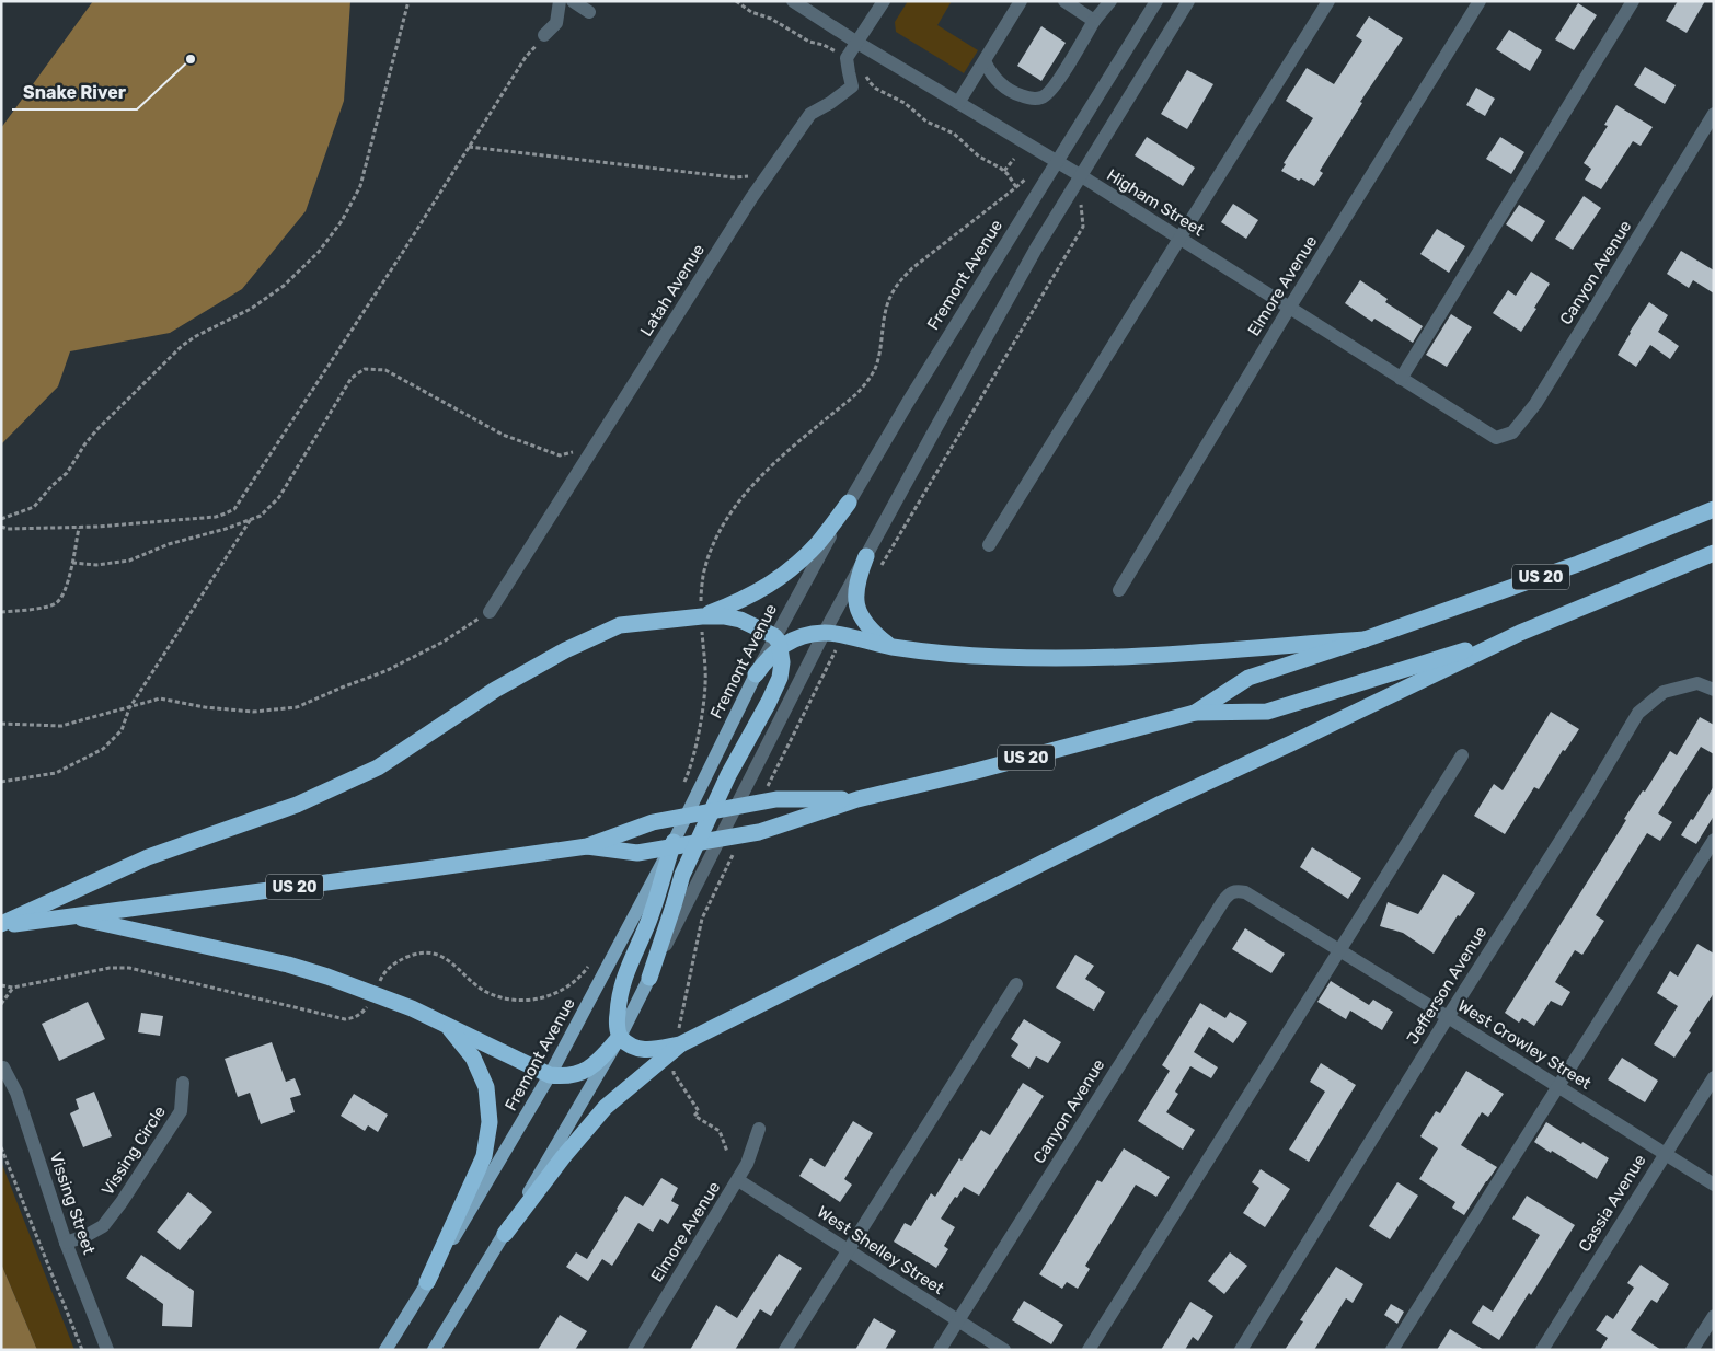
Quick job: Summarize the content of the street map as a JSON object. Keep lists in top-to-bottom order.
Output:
{
  "streets": {
    "highway": ["US 20"],
    "main road": ["Fremont Avenue"],
    "street": [
      "Higham Street",
      "Canyon Avenue",
      "Elmore Avenue",
      "Latah Avenue",
      "Jefferson Avenue",
      "West Crowley Street",
      "Vissing Circle",
      "Vissing Street",
      "Cassia Avenue",
      "West Shelley Street"
    ]
  },
  "crossings": [
    ["Higham Street", "Canyon Avenue"],
    ["Higham Street", "Fremont Avenue"],
    ["Higham Street", "Elmore Avenue"],
    ["Canyon Avenue", "West Crowley Street"],
    ["Canyon Avenue", "West Shelley Street"],
    ["Elmore Avenue", "West Shelley Street"],
    ["Jefferson Avenue", "West Crowley Street"],
    ["West Crowley Street", "Cassia Avenue"],
    ["Vissing Circle", "Vissing Street"]
  ],
  "places": ["Snake River"]
}
